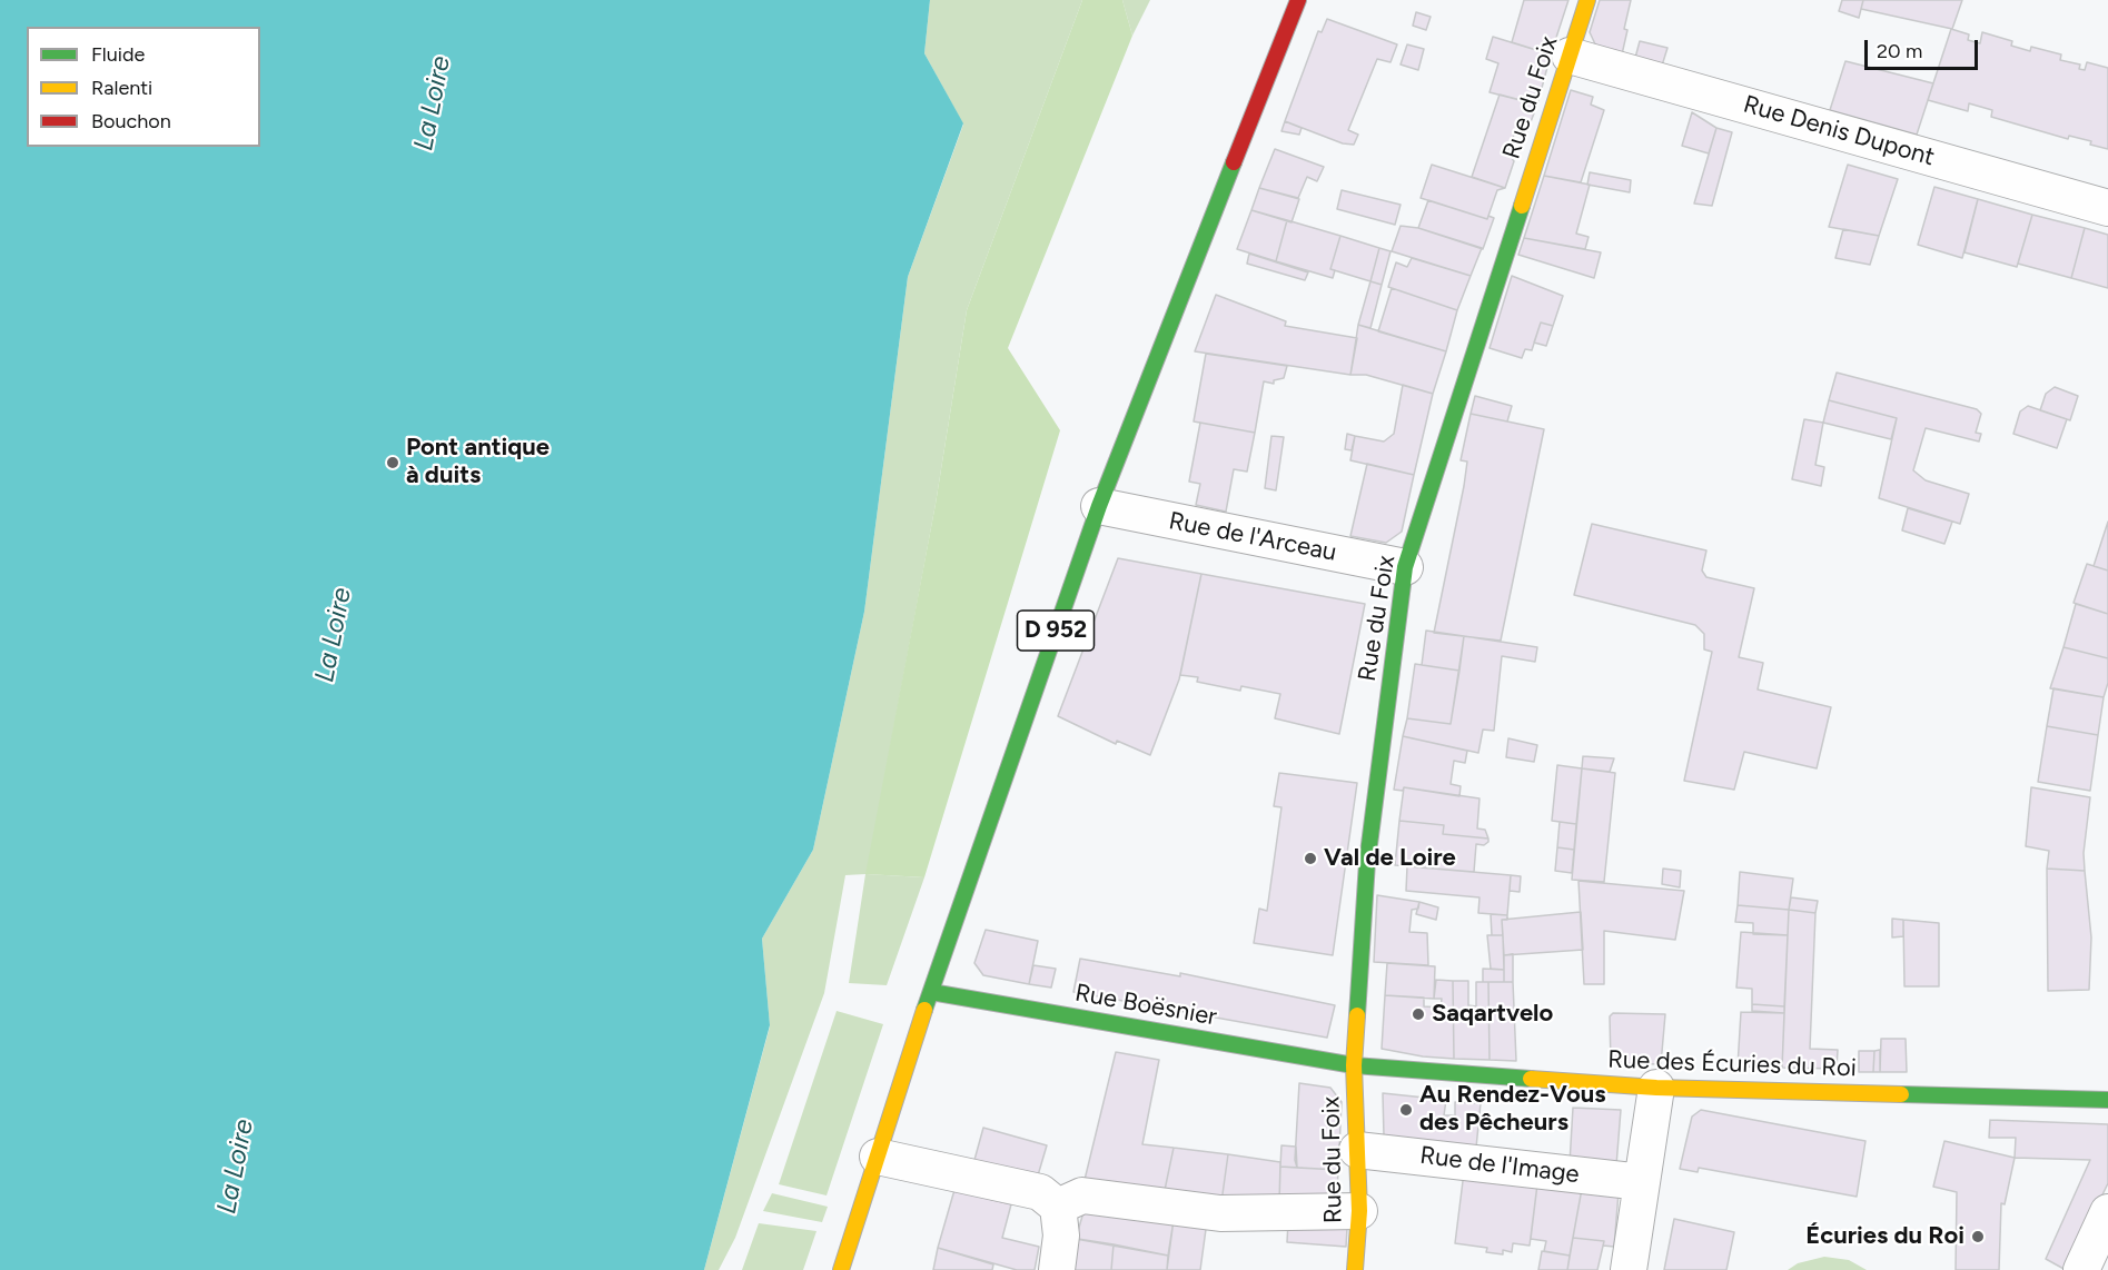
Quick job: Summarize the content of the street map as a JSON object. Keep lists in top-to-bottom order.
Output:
{
  "streets": {
    "street": [
      "Rue du Foix",
      "Rue Denis Dupont",
      "Rue de l'Arceau",
      "D 952",
      "Rue Boësnier",
      "Rue des Écuries du Roi",
      "Rue de l'Image"
    ]
  },
  "crossings": [
    ["Rue du Foix", "Rue Denis Dupont"],
    ["Rue du Foix", "Rue de l'Arceau"],
    ["Rue du Foix", "Rue Boësnier"],
    ["Rue du Foix", "Rue des Écuries du Roi"],
    ["Rue du Foix", "Rue de l'Image"],
    ["Rue de l'Arceau", "D 952"],
    ["D 952", "Rue Boësnier"],
    ["Rue Boësnier", "Rue des Écuries du Roi"]
  ],
  "water": ["La Loire"],
  "places": [
    "Pont antique à duits",
    "Val de Loire",
    "Saqartvelo",
    "Au Rendez-Vous des Pêcheurs",
    "Écuries du Roi"
  ],
  "legend": ["Fluide", "Ralenti", "Bouchon"],
  "scale_bar": "20 m"
}
